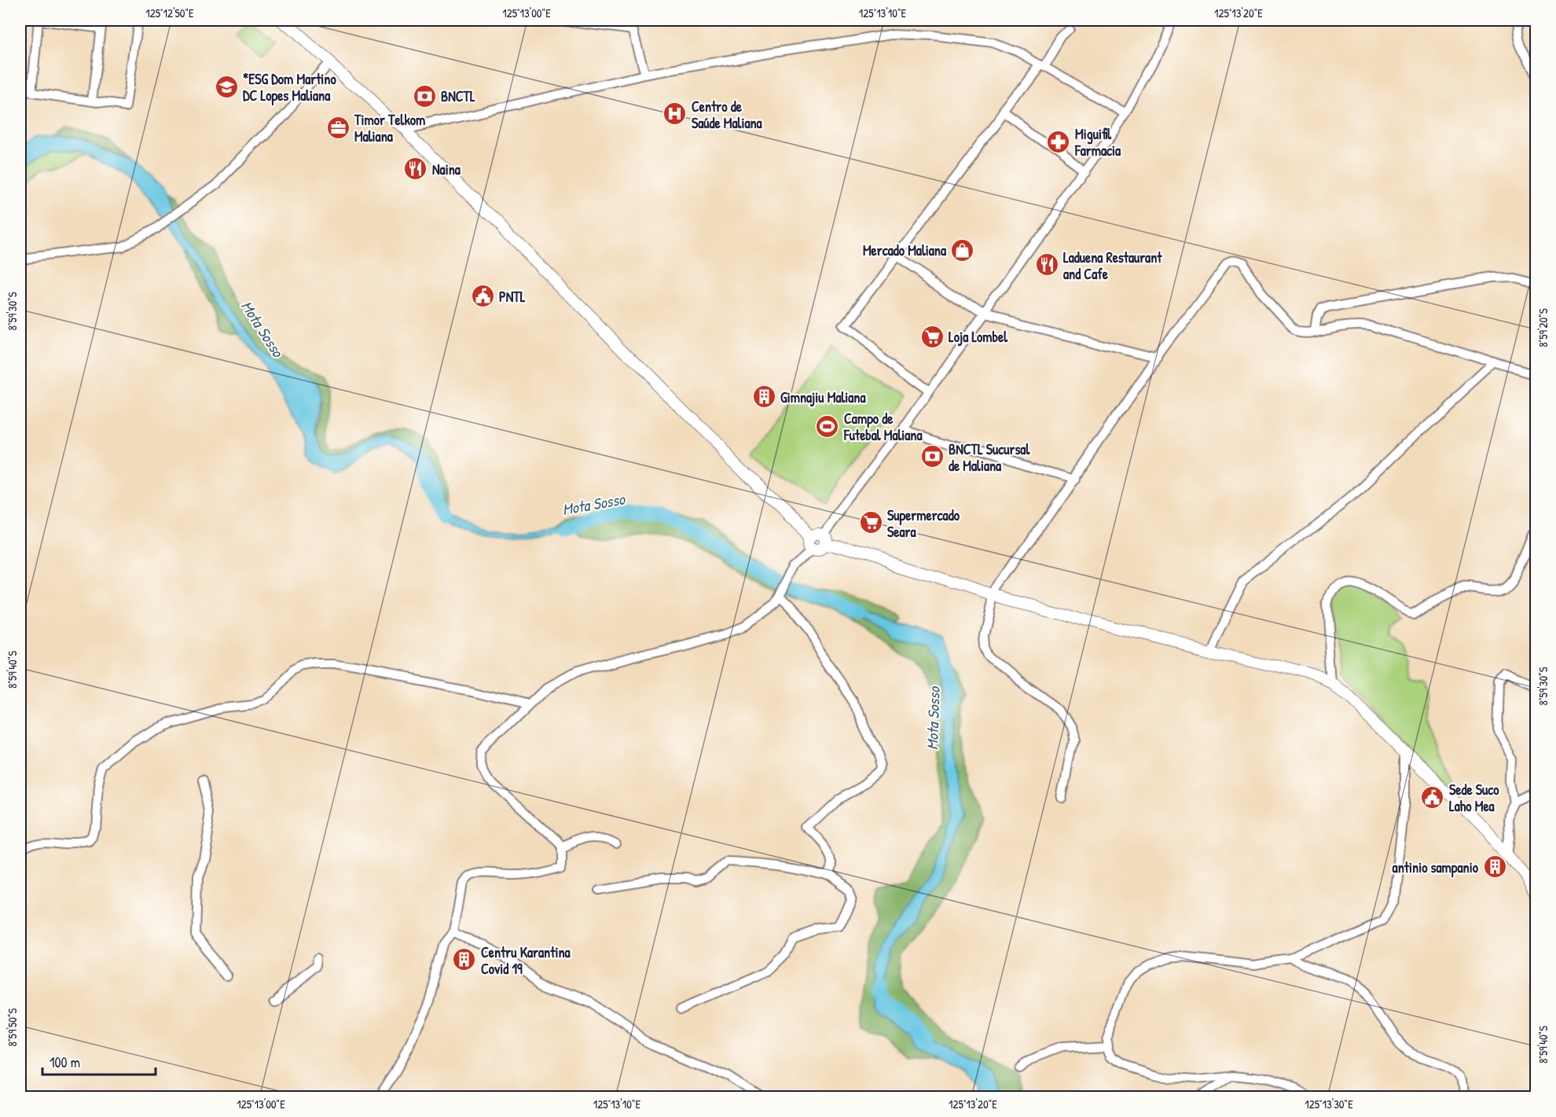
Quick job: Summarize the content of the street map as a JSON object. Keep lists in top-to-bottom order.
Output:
{
  "water": ["Mota Sosso"],
  "places": {
    "school or university": ["*ESG Dom Martino DC Lopes Maliana"],
    "bank": ["BNCTL", "BNCTL Sucursal de Maliana"],
    "hospital": ["Centro de Saúde Maliana"],
    "office": ["Timor Telkom Maliana"],
    "pharmacy": ["Miguifil Farmacia"],
    "restaurant": ["Naina", "Laduena Restaurant and Cafe"],
    "shop": ["Mercado Maliana"],
    "public building": ["PNTL", "Sede Suco Laho Mea"],
    "supermarket": ["Loja Lombel", "Supermercado Seara"],
    "building": ["Gimnajiu Maliana", "antinio sampanio", "Centru Karantina Covid 19"],
    "sports": ["Campo de Futebal Maliana"]
  },
  "scale_bar": "100 m",
  "coordinates": [
    "125°12'50\"E",
    "125°13'00\"E",
    "125°13'10\"E",
    "125°13'20\"E",
    "8°59'30\"S",
    "8°59'20\"S",
    "8°59'40\"S",
    "8°59'50\"S",
    "125°13'30\"E"
  ]
}
